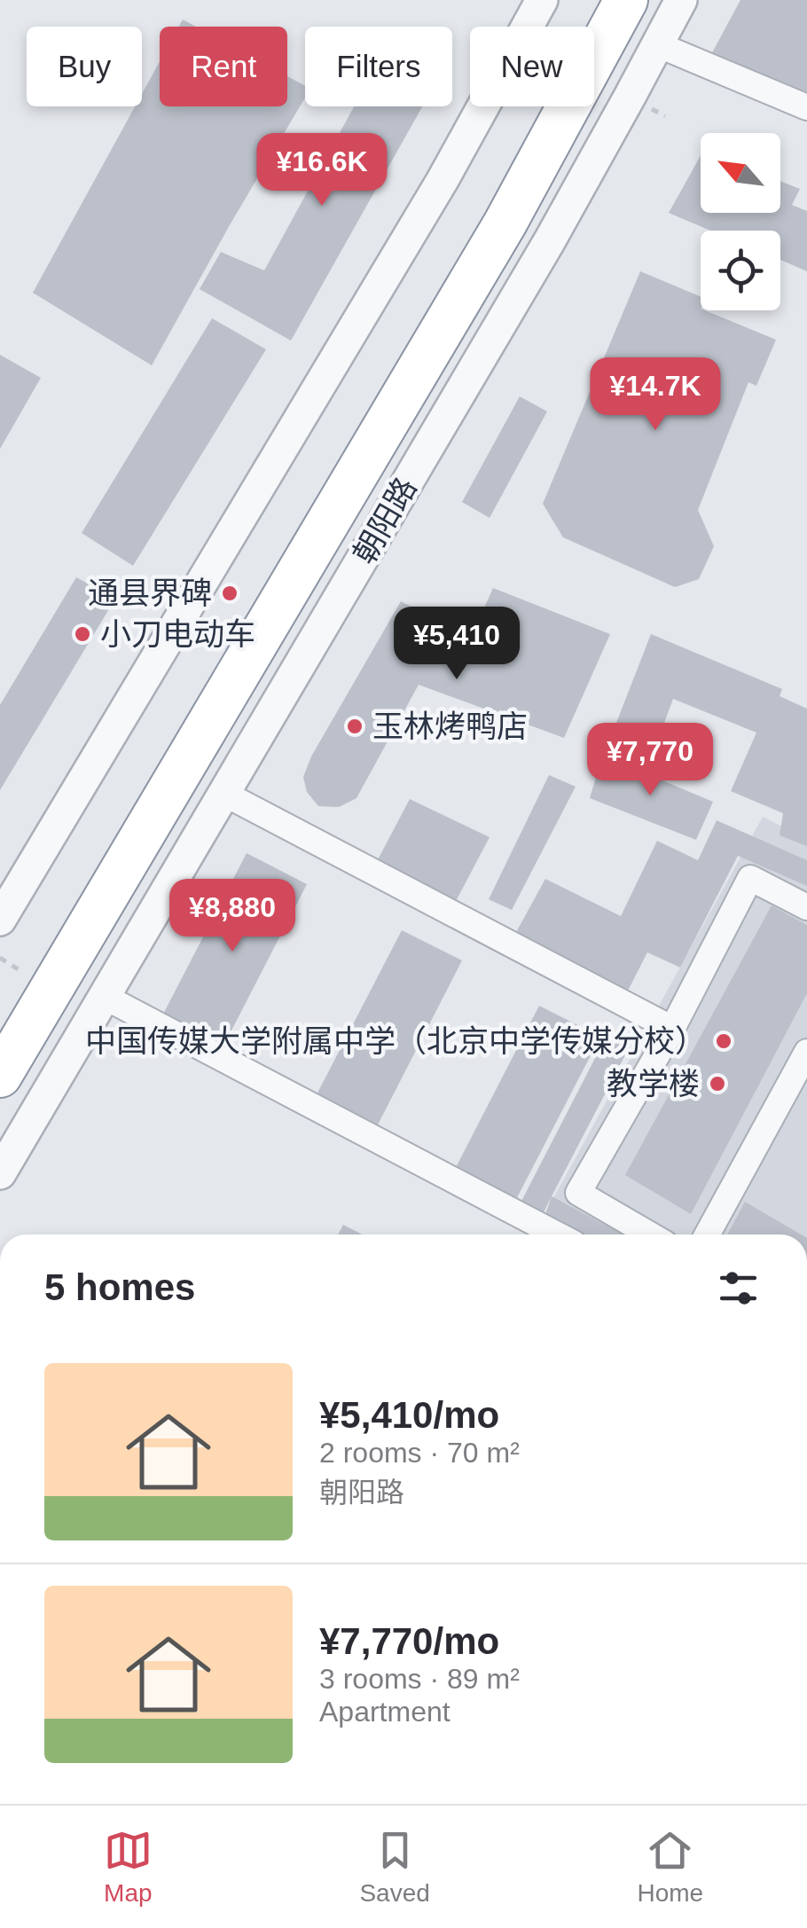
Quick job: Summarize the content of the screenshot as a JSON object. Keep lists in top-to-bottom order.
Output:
{
  "streets": {
    "highway": ["朝阳路"]
  },
  "places": [
    "通县界碑",
    "小刀电动车",
    "玉林烤鸭店",
    "中国传媒大学附属中学（北京中学传媒分校）",
    "教学楼"
  ],
  "north": "top left",
  "page": {
    "chip": [
      "Buy",
      "Rent",
      "Filters",
      "New"
    ],
    "price": [
      "¥16.6K",
      "¥14.7K",
      "¥5,410",
      "¥7,770",
      "¥8,880"
    ],
    "heading": "5 homes",
    "list": [
      {
        "name": "¥5,410/mo",
        "note": "2 rooms · 70 m² · 朝阳路"
      },
      {
        "name": "¥7,770/mo",
        "note": "3 rooms · 89 m² · Apartment"
      }
    ],
    "tabs": ["Map", "Saved", "Home"]
  }
}
